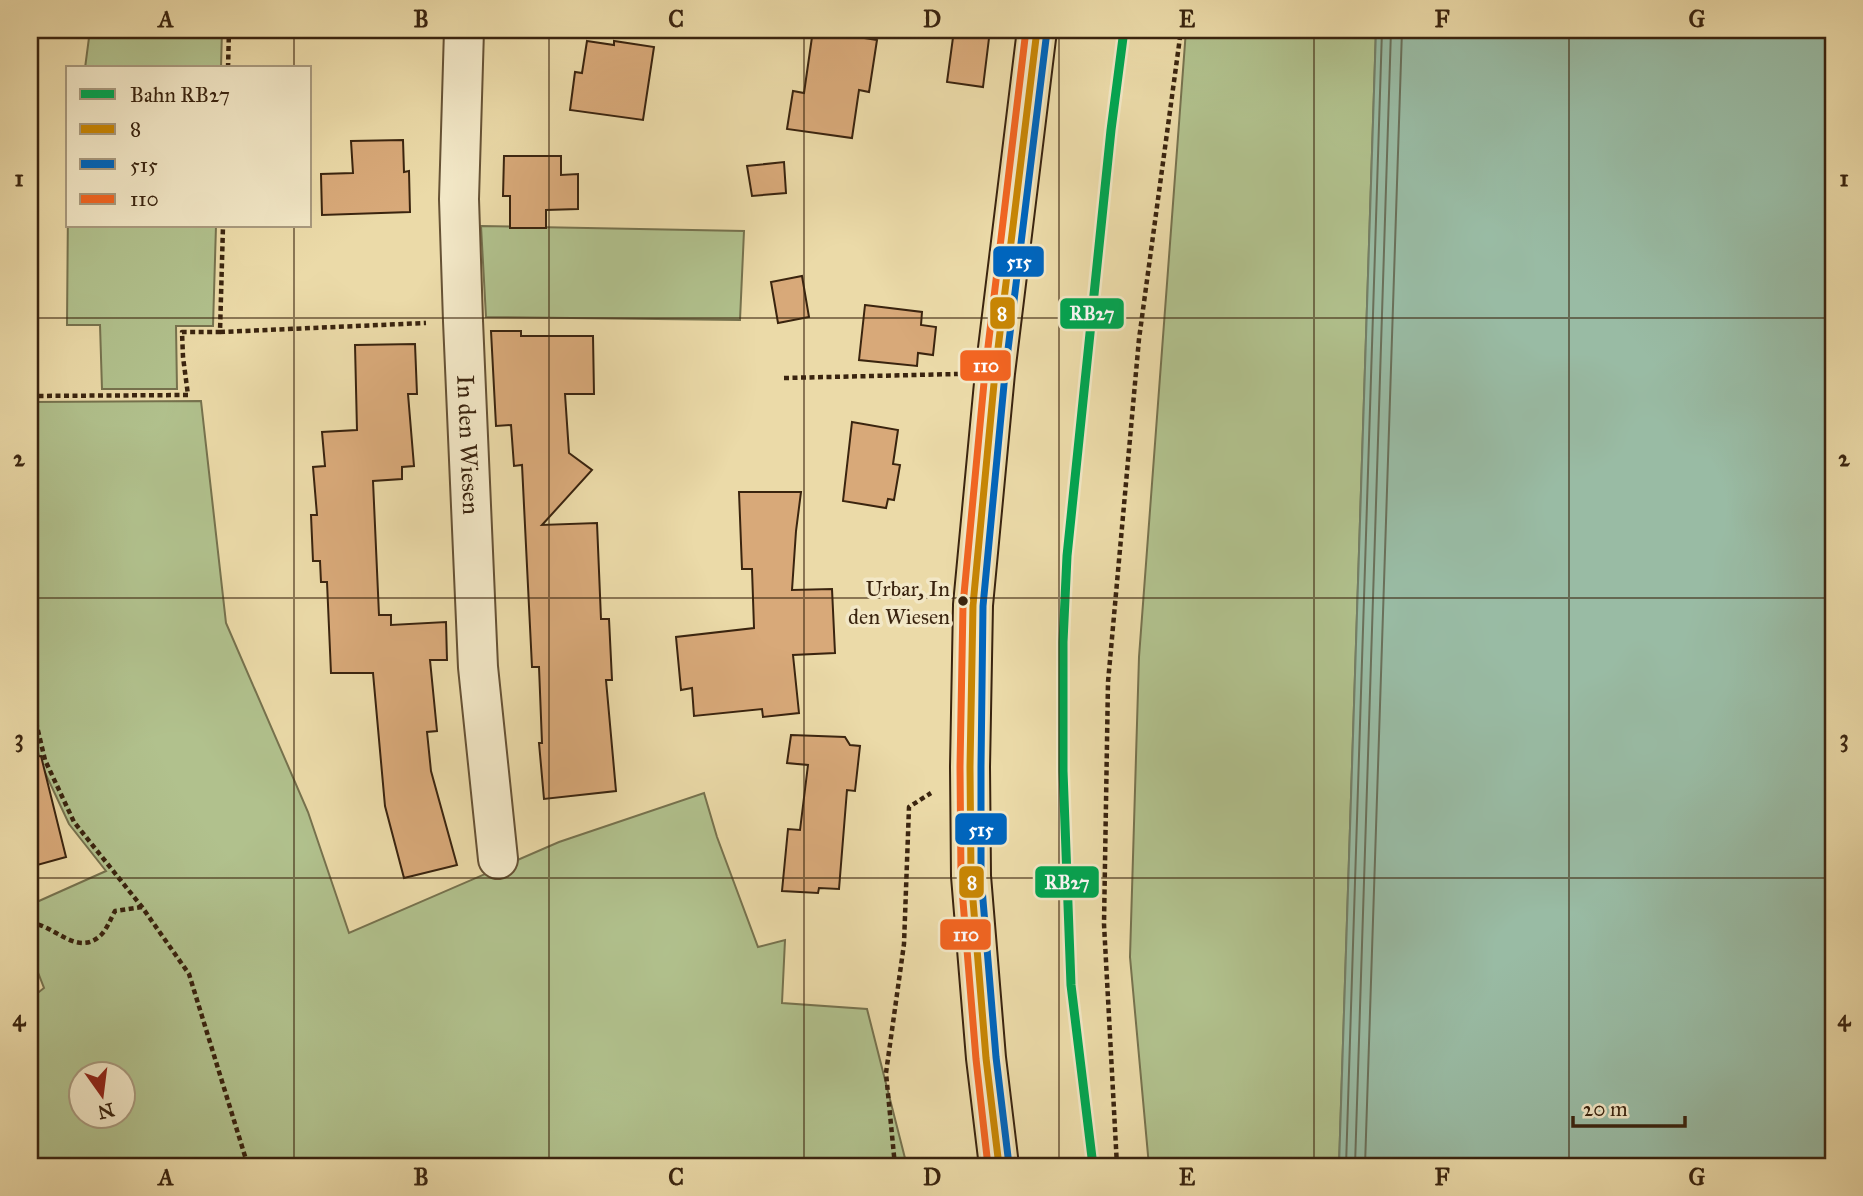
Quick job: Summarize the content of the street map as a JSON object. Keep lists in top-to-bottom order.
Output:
{
  "streets": {
    "street": ["In den Wiesen"]
  },
  "places": ["Urbar, In den Wiesen"],
  "lines": [
    "rail line RB27",
    "transit line 8",
    "transit line 110",
    "transit line 515"
  ],
  "legend": [
    "Bahn RB27",
    "8",
    "515",
    "110"
  ],
  "scale_bar": "20 m",
  "north": "bottom",
  "grid": {
    "columns": [
      "A",
      "B",
      "C",
      "D",
      "E",
      "F",
      "G"
    ],
    "rows": [
      "1",
      "2",
      "3",
      "4"
    ]
  }
}
